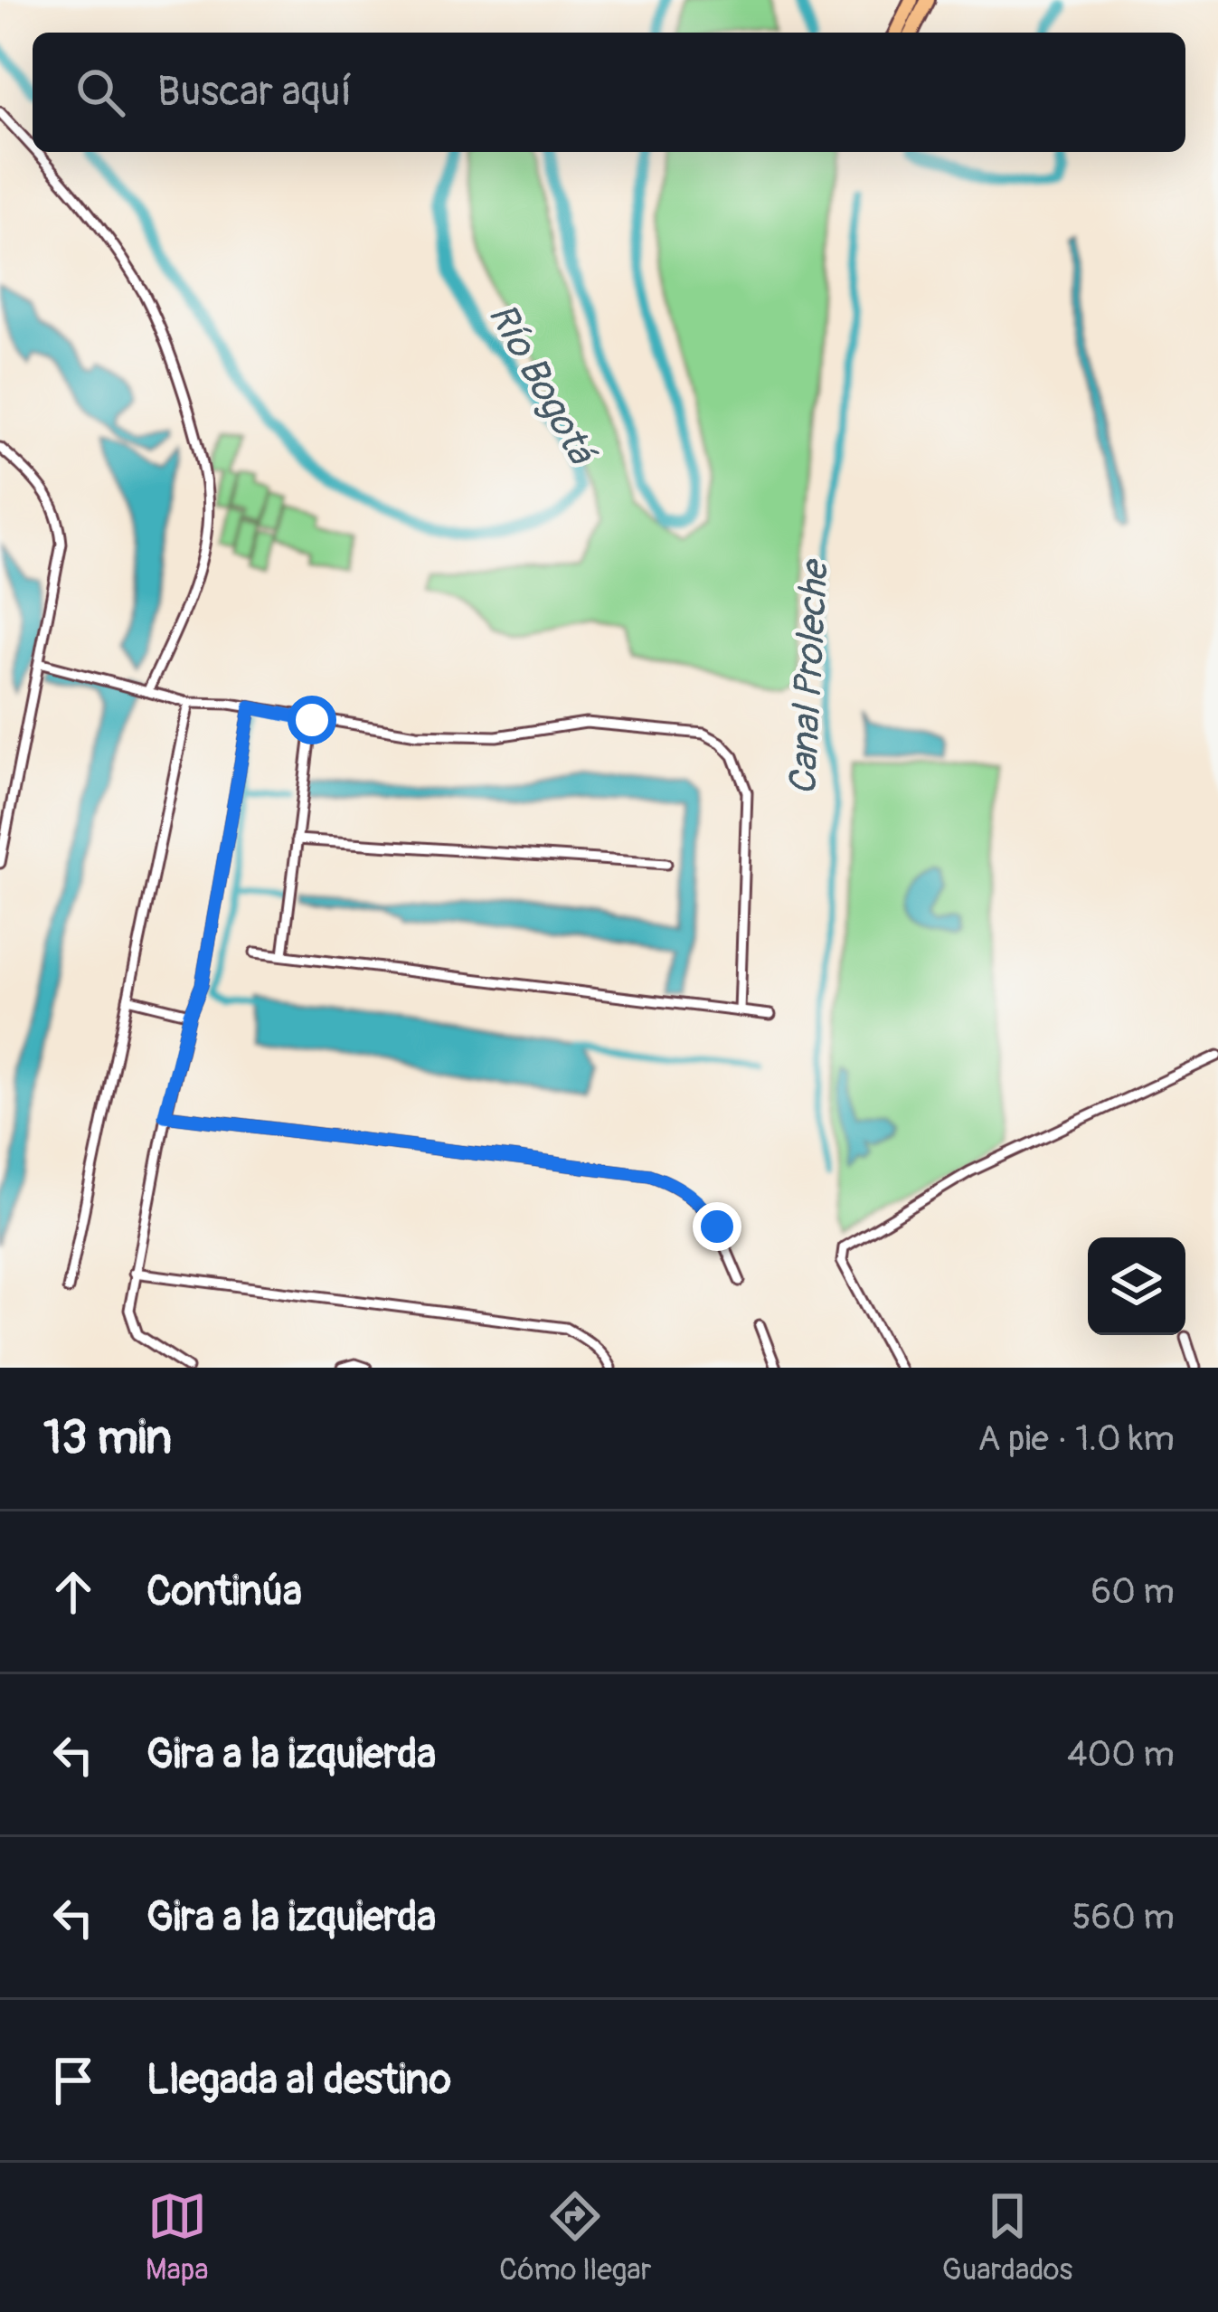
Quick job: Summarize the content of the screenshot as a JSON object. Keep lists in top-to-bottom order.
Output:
{
  "water": ["Río Bogotá", "Canal Proleche"],
  "page": {
    "search": "Buscar aquí",
    "heading": ["13 min", "A pie · 1.0 km"],
    "list": [
      ["Continúa", "60 m"],
      ["Gira a la izquierda", "400 m"],
      ["Gira a la izquierda", "560 m"],
      "Llegada al destino"
    ],
    "nav": ["Mapa", "Cómo llegar", "Guardados"]
  }
}
